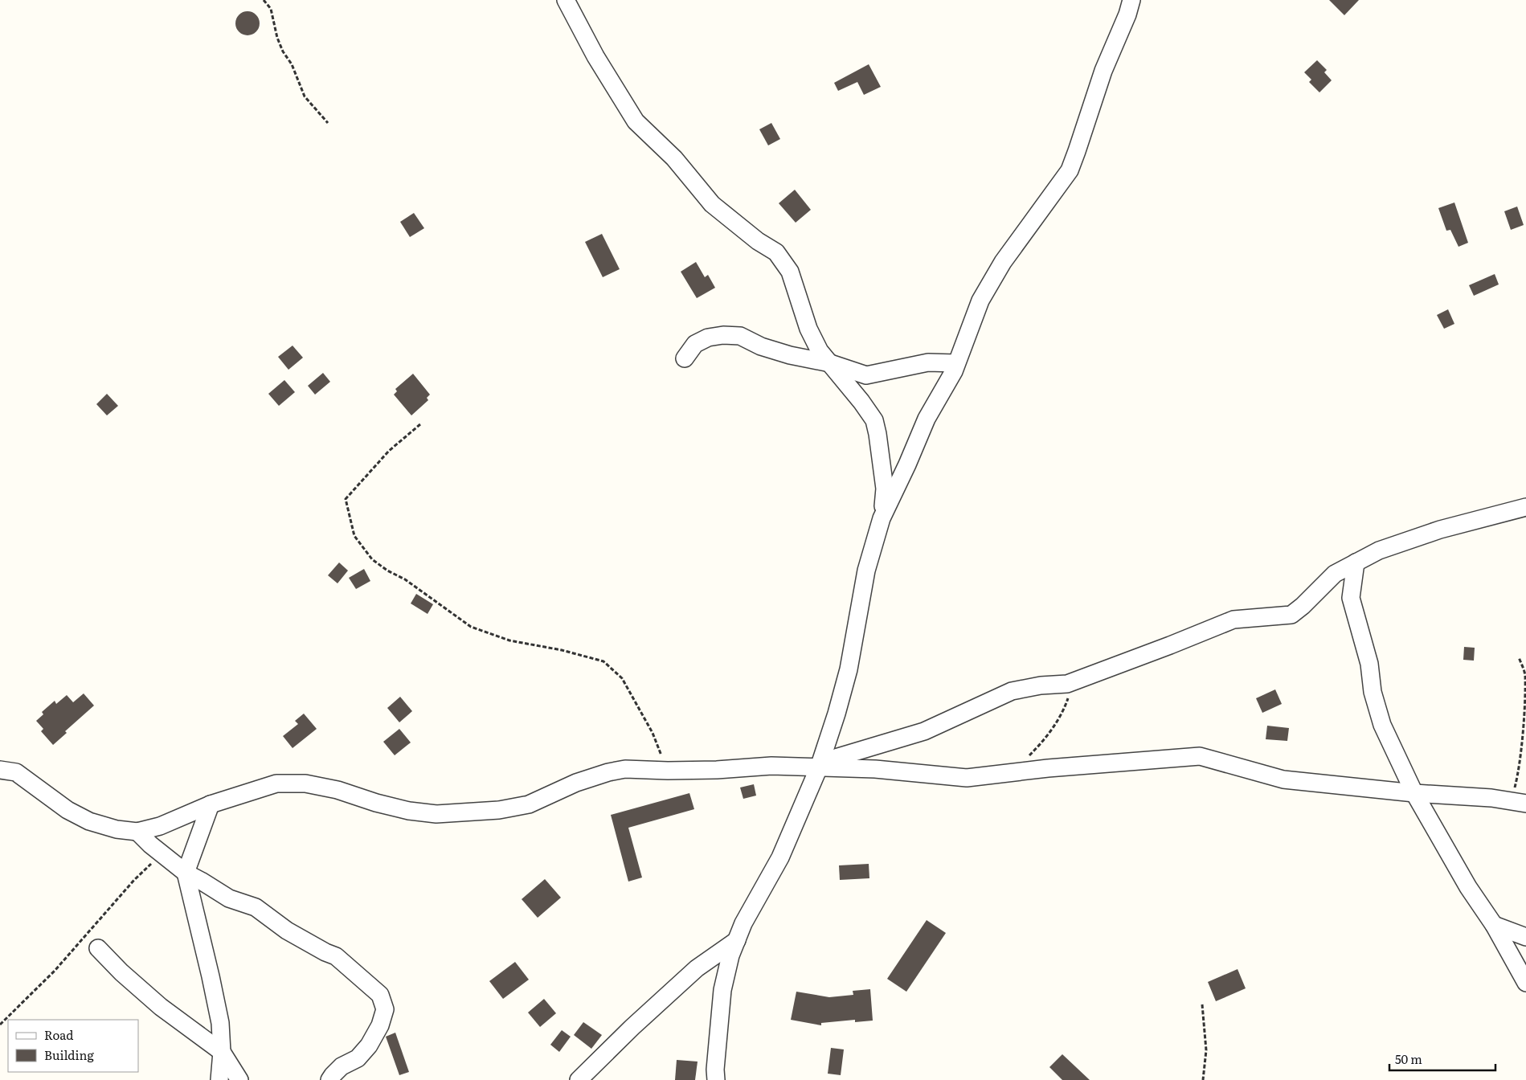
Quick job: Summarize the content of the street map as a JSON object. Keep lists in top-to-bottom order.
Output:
{
  "legend": ["Road", "Building"],
  "scale_bar": "50 m"
}
